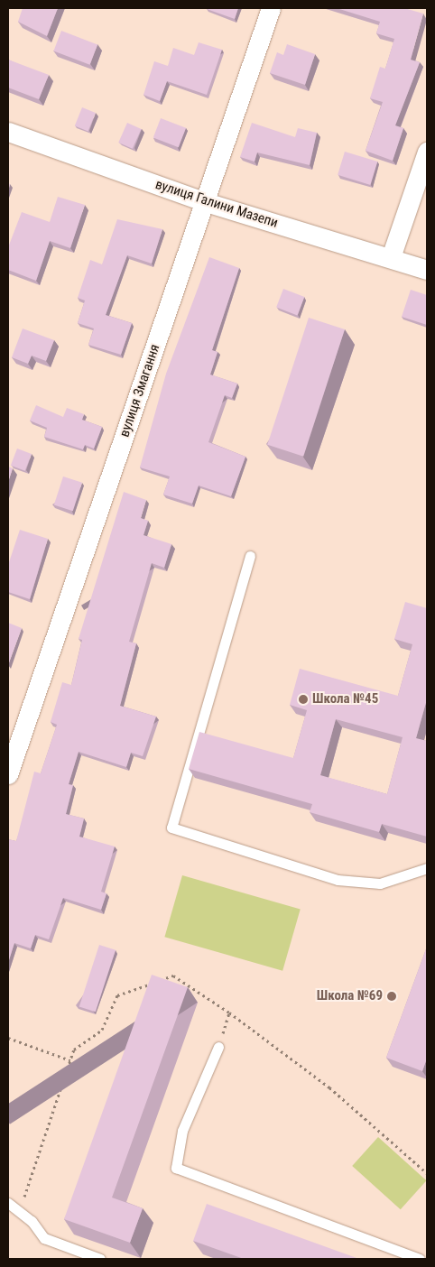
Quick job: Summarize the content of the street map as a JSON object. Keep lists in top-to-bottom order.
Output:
{
  "streets": {
    "street": ["вулиця Галини Мазепи", "вулиця Змагання"]
  },
  "crossings": [
    ["вулиця Галини Мазепи", "вулиця Змагання"]
  ],
  "places": ["Школа №45", "Школа №69"]
}
